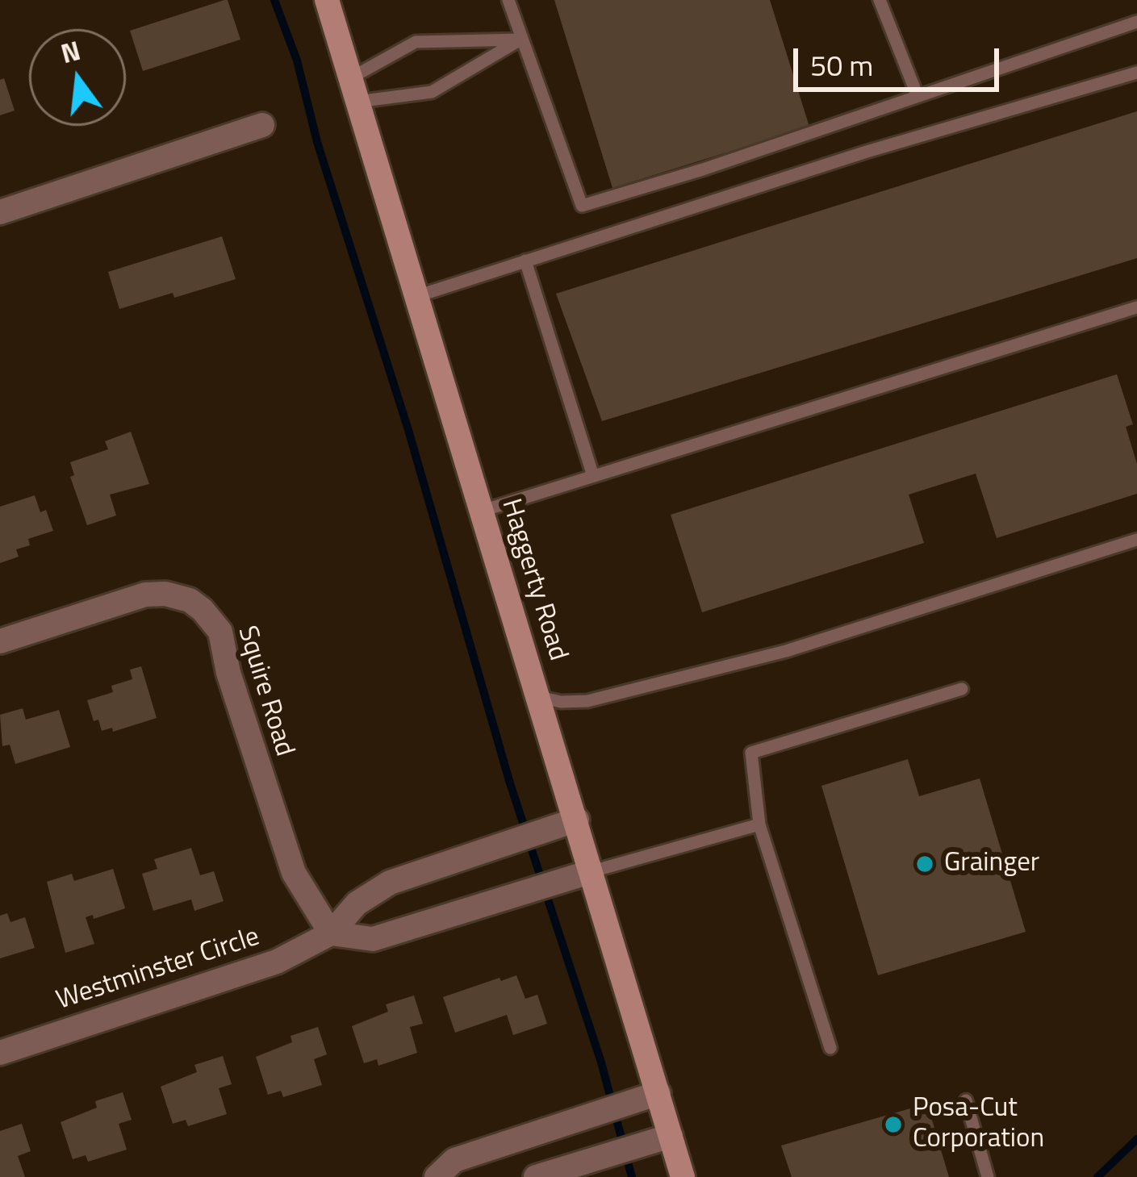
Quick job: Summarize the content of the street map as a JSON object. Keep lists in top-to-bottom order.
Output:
{
  "streets": {
    "street": ["Haggerty Road", "Squire Road", "Westminster Circle"]
  },
  "crossings": [
    ["Haggerty Road", "Westminster Circle"],
    ["Squire Road", "Westminster Circle"]
  ],
  "places": ["Grainger", "Posa-Cut Corporation"],
  "scale_bar": "50 m",
  "north": "top"
}
